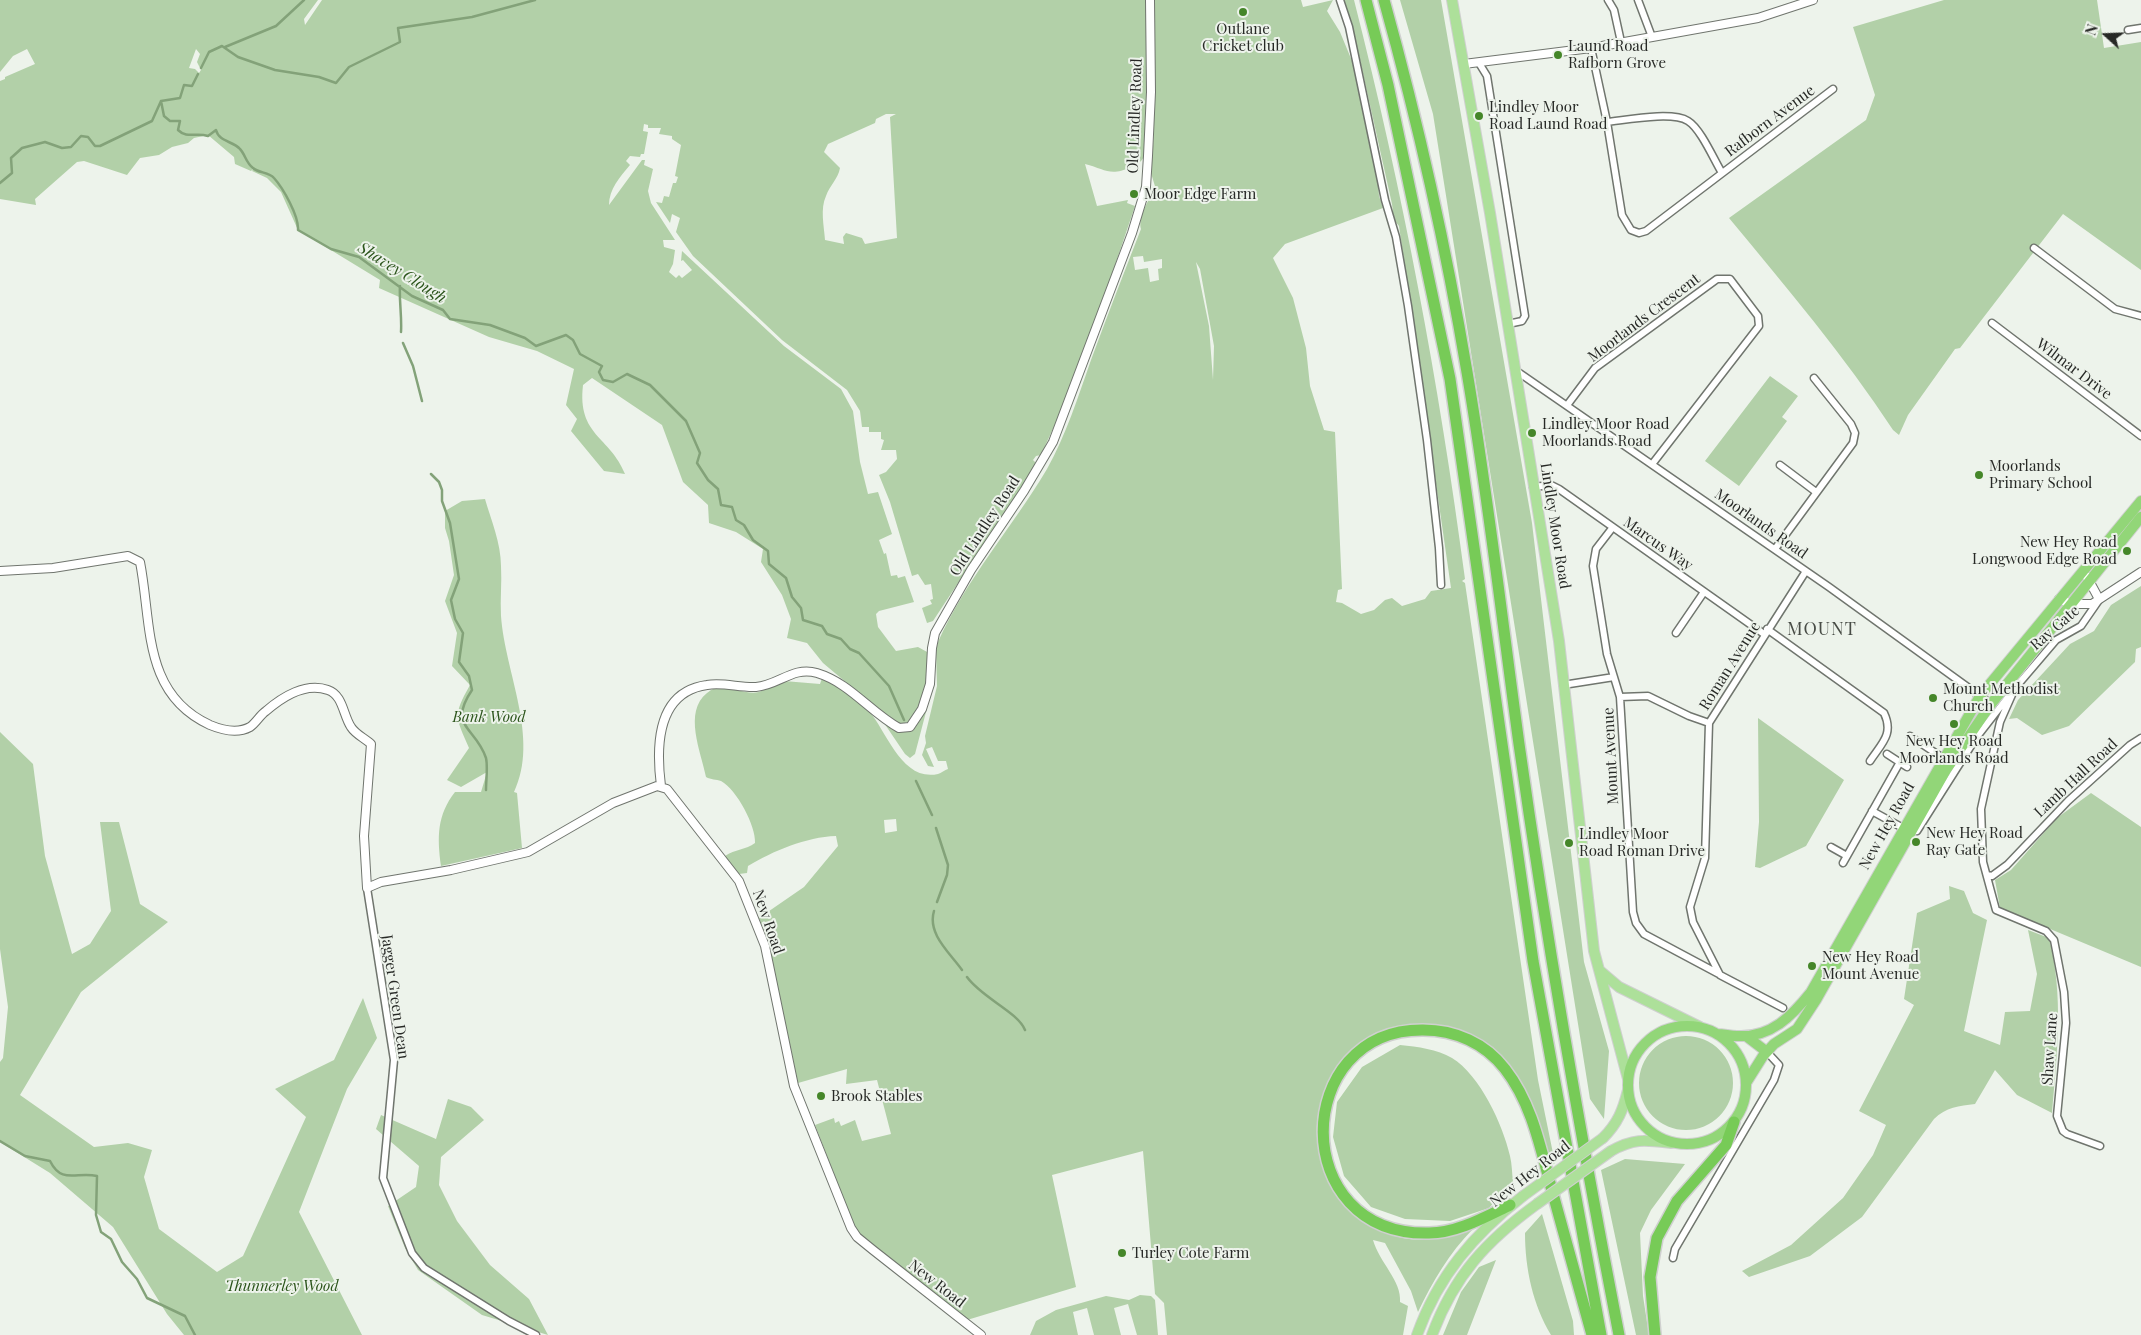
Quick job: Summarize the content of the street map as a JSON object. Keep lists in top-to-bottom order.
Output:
{
  "streets": {
    "highway": ["New Hey Road"],
    "main road": ["Lindley Moor Road"],
    "street": [
      "Old Lindley Road",
      "Rafborn Avenue",
      "Moorlands Crescent",
      "Wilmar Drive",
      "Moorlands Road",
      "Marcus Way",
      "Ray Gate",
      "Roman Avenue",
      "Mount Avenue",
      "Lamb Hall Road",
      "New Road",
      "Jagger Green Dean",
      "Shaw Lane"
    ]
  },
  "crossings": [
    ["Old Lindley Road", "New Road"],
    ["Moorlands Crescent", "Moorlands Road"],
    ["Moorlands Road", "Lindley Moor Road"],
    ["Moorlands Road", "Roman Avenue"],
    ["Moorlands Road", "New Hey Road"],
    ["Lindley Moor Road", "Marcus Way"],
    ["Lindley Moor Road", "New Hey Road"],
    ["Marcus Way", "Roman Avenue"],
    ["Marcus Way", "Mount Avenue"],
    ["Ray Gate", "Lamb Hall Road"],
    ["Ray Gate", "New Hey Road"],
    ["Ray Gate", "Shaw Lane"],
    ["Roman Avenue", "Mount Avenue"],
    ["Lamb Hall Road", "Shaw Lane"]
  ],
  "districts": ["MOUNT"],
  "water": ["Shavey Clough"],
  "parks": ["Bank Wood", "Thunnerley Wood"],
  "places": [
    "Outlane Cricket club",
    "Laund Road Rafborn Grove",
    "Lindley Moor Road Laund Road",
    "Moor Edge Farm",
    "Lindley Moor Road Moorlands Road",
    "Moorlands Primary School",
    "New Hey Road Longwood Edge Road",
    "Mount Methodist Church",
    "New Hey Road Moorlands Road",
    "New Hey Road Ray Gate",
    "Lindley Moor Road Roman Drive",
    "New Hey Road Mount Avenue",
    "Brook Stables",
    "Turley Cote Farm"
  ],
  "north": "left"
}
